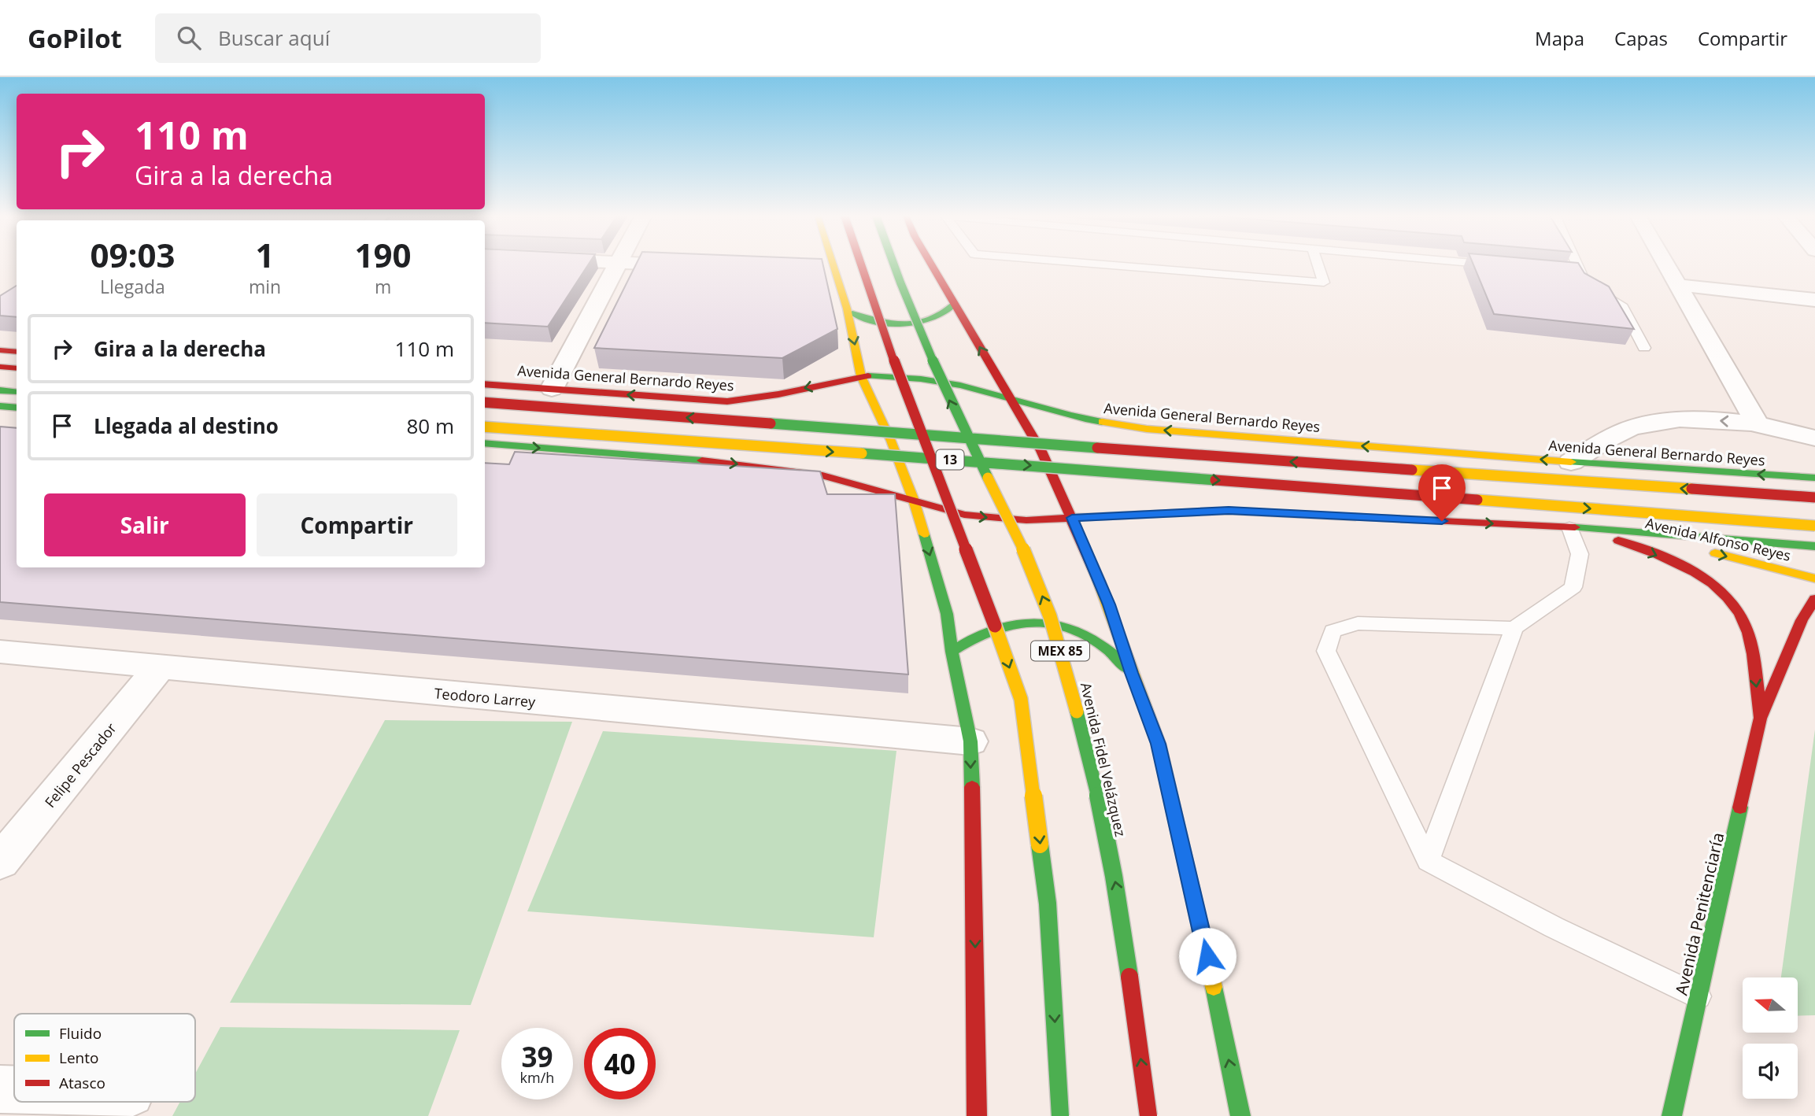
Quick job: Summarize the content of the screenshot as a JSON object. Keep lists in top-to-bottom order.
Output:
{
  "streets": {
    "main road": [
      "Avenida General Bernardo Reyes",
      "13",
      "Avenida Alfonso Reyes",
      "MEX 85",
      "Avenida Fidel Velázquez",
      "Avenida Penitenciaría"
    ],
    "street": ["Teodoro Larrey", "Felipe Pescador"]
  },
  "crossings": [
    ["Teodoro Larrey", "Felipe Pescador"]
  ],
  "legend": ["Fluido", "Lento", "Atasco"],
  "north": "left",
  "page": {
    "header": "GoPilot",
    "search": "Buscar aquí",
    "nav": ["Mapa", "Capas", "Compartir"],
    "turn": ["110 m", "Gira a la derecha"],
    "eta": [
      "09:03",
      "Llegada",
      "1",
      "min",
      "190",
      "m"
    ],
    "list": [
      {
        "name": "Gira a la derecha",
        "value": "110 m"
      },
      {
        "name": "Llegada al destino",
        "value": "80 m"
      }
    ],
    "buttons": ["Salir", "Compartir"],
    "speed": "39 km/h",
    "limit": "40"
  }
}
